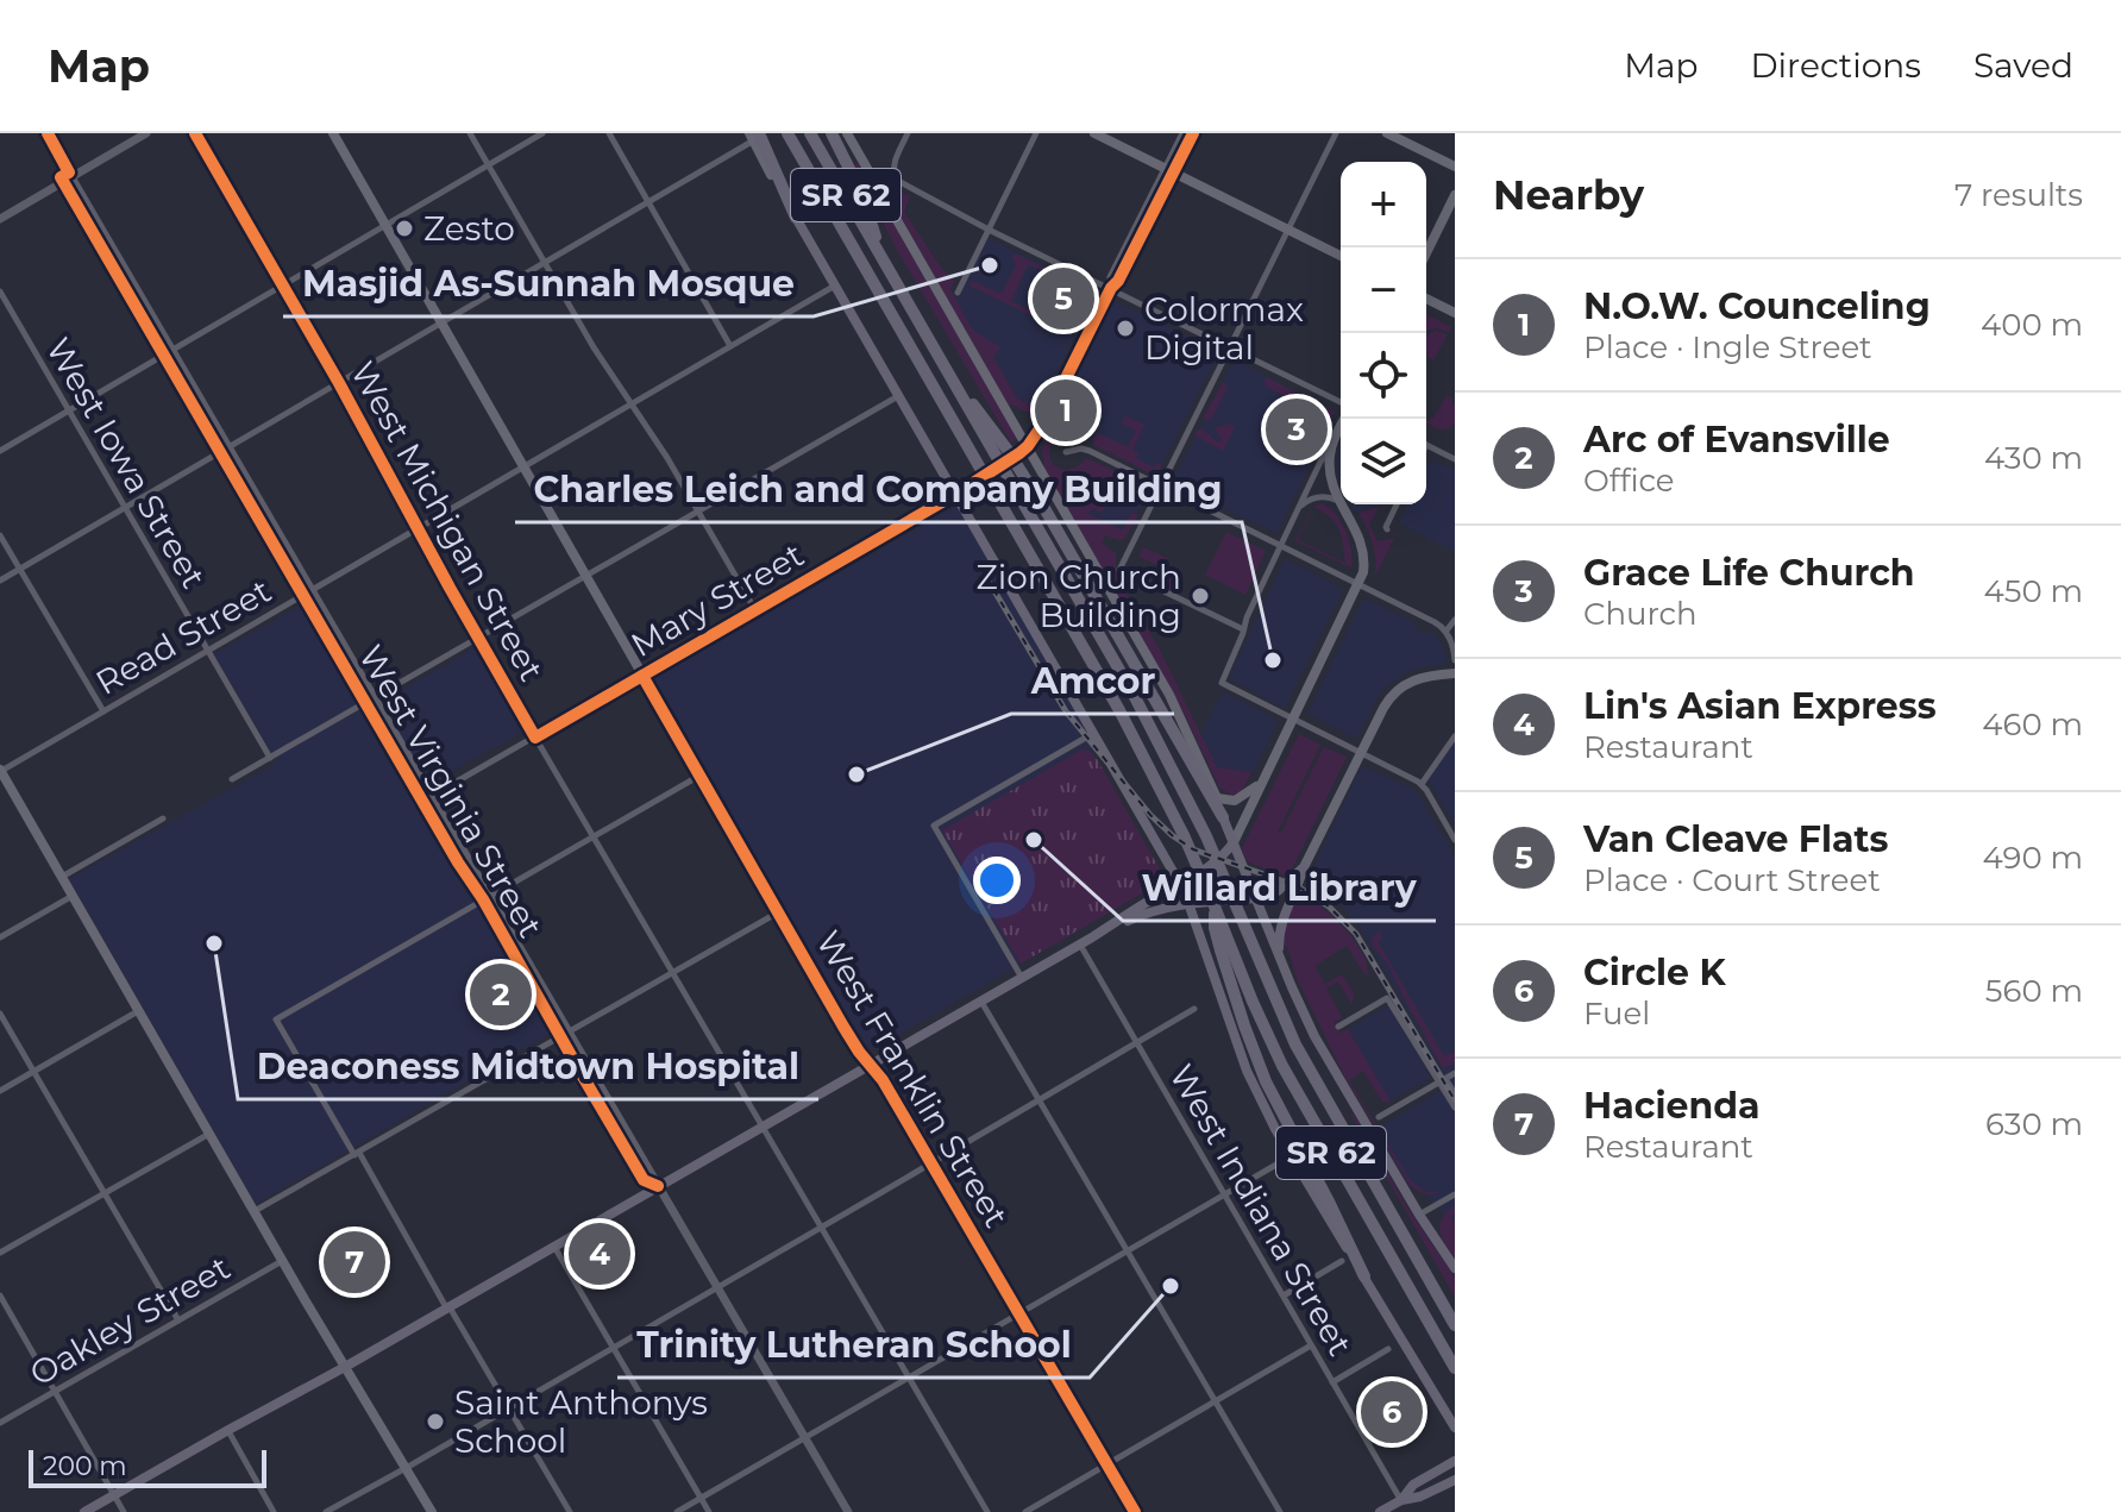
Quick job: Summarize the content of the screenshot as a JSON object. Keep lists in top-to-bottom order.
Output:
{
  "streets": {
    "highway": ["SR 62"],
    "main road": ["West Franklin Street"],
    "street": [
      "West Iowa Street",
      "West Michigan Street",
      "Mary Street",
      "Read Street",
      "West Virginia Street",
      "West Indiana Street",
      "Oakley Street"
    ]
  },
  "crossings": [
    ["West Iowa Street", "Read Street"],
    ["West Michigan Street", "Mary Street"],
    ["West Michigan Street", "Read Street"],
    ["Mary Street", "West Virginia Street"],
    ["Mary Street", "West Franklin Street"],
    ["Read Street", "West Virginia Street"],
    ["Read Street", "West Franklin Street"]
  ],
  "places": [
    "Zesto",
    "Masjid As-Sunnah Mosque",
    "Colormax Digital",
    "Zion Church Building",
    "Charles Leich and Company Building",
    "Amcor",
    "Willard Library",
    "Deaconess Midtown Hospital",
    "Trinity Lutheran School",
    "Saint Anthonys School"
  ],
  "scale_bar": "200 m",
  "page": {
    "header": "Map",
    "nav": ["Map", "Directions", "Saved"],
    "heading": ["Nearby", "7 results"],
    "map_buttons": ["+", "−"],
    "list": [
      {
        "mark": "1",
        "name": "N.O.W. Counceling",
        "note": "Place · Ingle Street",
        "value": "400 m"
      },
      {
        "mark": "2",
        "name": "Arc of Evansville",
        "note": "Office",
        "value": "430 m"
      },
      {
        "mark": "3",
        "name": "Grace Life Church",
        "note": "Church",
        "value": "450 m"
      },
      {
        "mark": "4",
        "name": "Lin's Asian Express",
        "note": "Restaurant",
        "value": "460 m"
      },
      {
        "mark": "5",
        "name": "Van Cleave Flats",
        "note": "Place · Court Street",
        "value": "490 m"
      },
      {
        "mark": "6",
        "name": "Circle K",
        "note": "Fuel",
        "value": "560 m"
      },
      {
        "mark": "7",
        "name": "Hacienda",
        "note": "Restaurant",
        "value": "630 m"
      }
    ],
    "pins": [
      "5",
      "1",
      "3",
      "2",
      "4",
      "7",
      "6"
    ],
    "scale": "200 m"
  }
}
